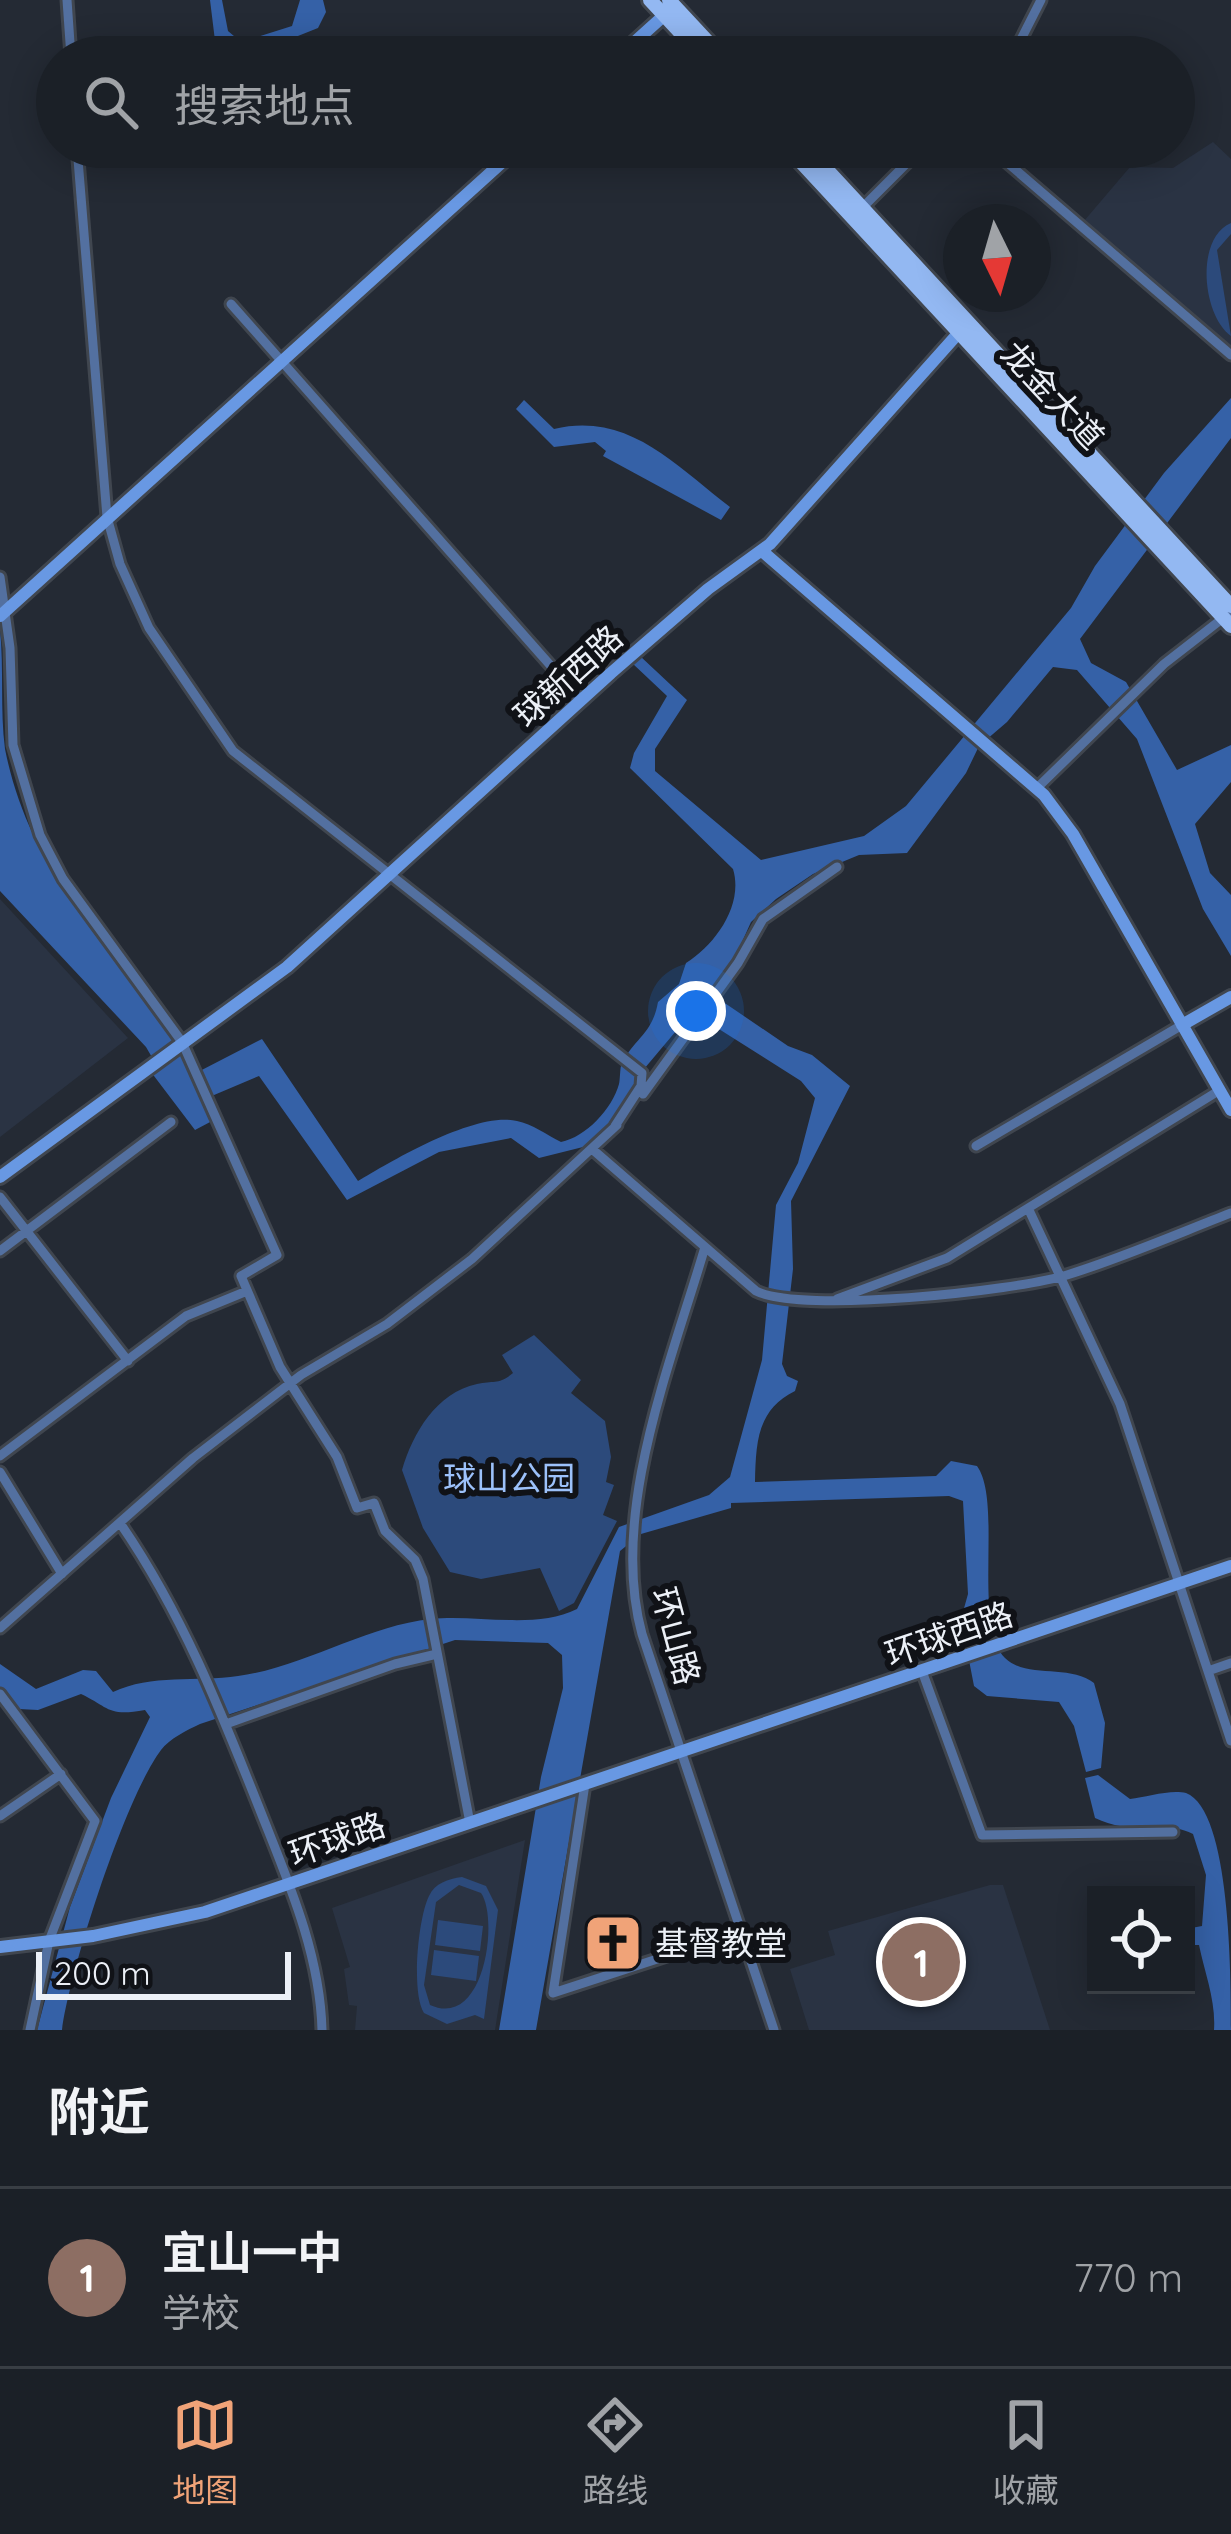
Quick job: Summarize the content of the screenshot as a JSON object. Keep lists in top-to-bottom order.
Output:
{
  "streets": {
    "main road": ["龙金大道"],
    "street": [
      "球新西路",
      "环球西路",
      "环山路",
      "环球路"
    ]
  },
  "crossings": [
    ["龙金大道", "球新西路"],
    ["环球西路", "环山路"],
    ["环球西路", "环球路"],
    ["环山路", "环球路"]
  ],
  "parks": ["球山公园"],
  "places": {
    "church": ["基督教堂"]
  },
  "scale_bar": "200 m",
  "north": "bottom",
  "page": {
    "search": "搜索地点",
    "pins": "1",
    "scale": "200 m",
    "heading": "附近",
    "list": [
      {
        "mark": "1",
        "name": "宜山一中",
        "note": "学校",
        "value": "770 m"
      }
    ],
    "nav": ["地图", "路线", "收藏"]
  }
}
